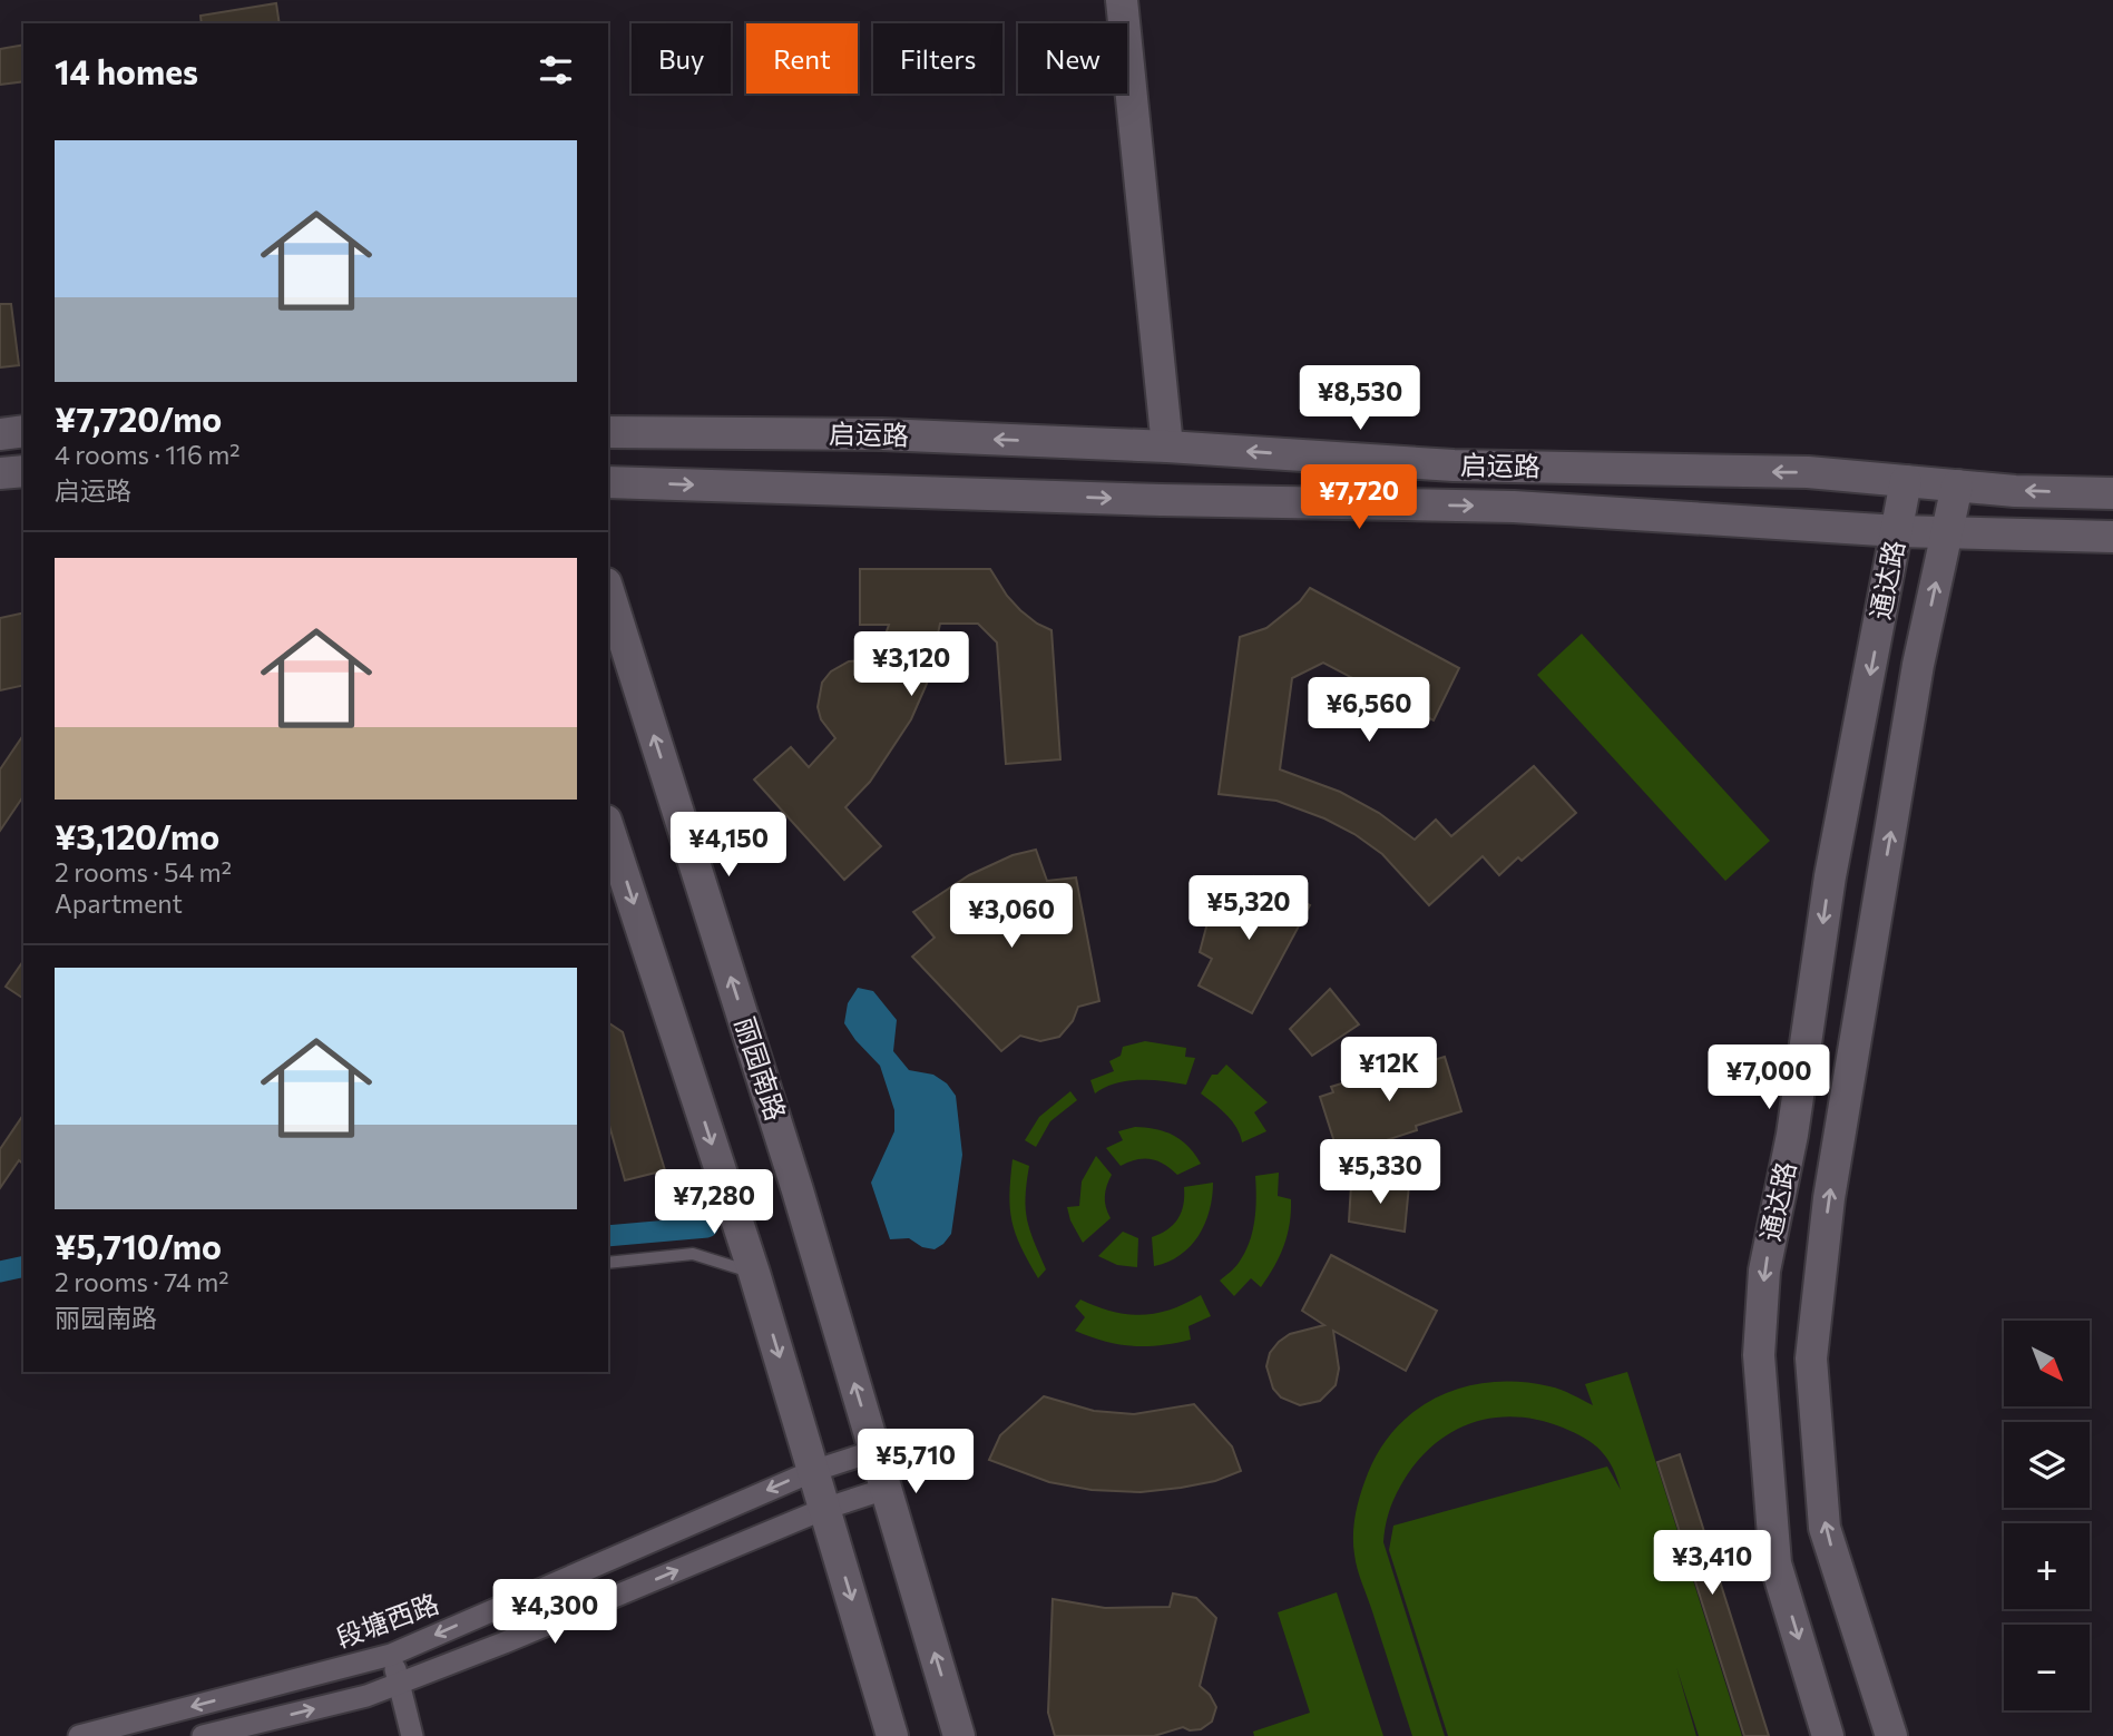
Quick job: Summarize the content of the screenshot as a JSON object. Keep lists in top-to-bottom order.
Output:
{
  "streets": {
    "main road": ["启运路", "通达路", "丽园南路"],
    "street": ["段塘西路"]
  },
  "crossings": [
    ["启运路", "通达路"],
    ["丽园南路", "段塘西路"]
  ],
  "north": "bottom right",
  "page": {
    "chip": [
      "Buy",
      "Rent",
      "Filters",
      "New"
    ],
    "heading": "14 homes",
    "list": [
      {
        "name": "¥7,720/mo",
        "note": "4 rooms · 116 m² · 启运路"
      },
      {
        "name": "¥3,120/mo",
        "note": "2 rooms · 54 m² · Apartment"
      },
      {
        "name": "¥5,710/mo",
        "note": "2 rooms · 74 m² · 丽园南路"
      }
    ],
    "price": [
      "¥8,530",
      "¥7,720",
      "¥3,120",
      "¥6,560",
      "¥4,150",
      "¥5,320",
      "¥3,060",
      "¥12K",
      "¥7,000",
      "¥5,330",
      "¥7,280",
      "¥5,710",
      "¥3,410",
      "¥4,300"
    ],
    "map_buttons": ["+", "−"]
  }
}
